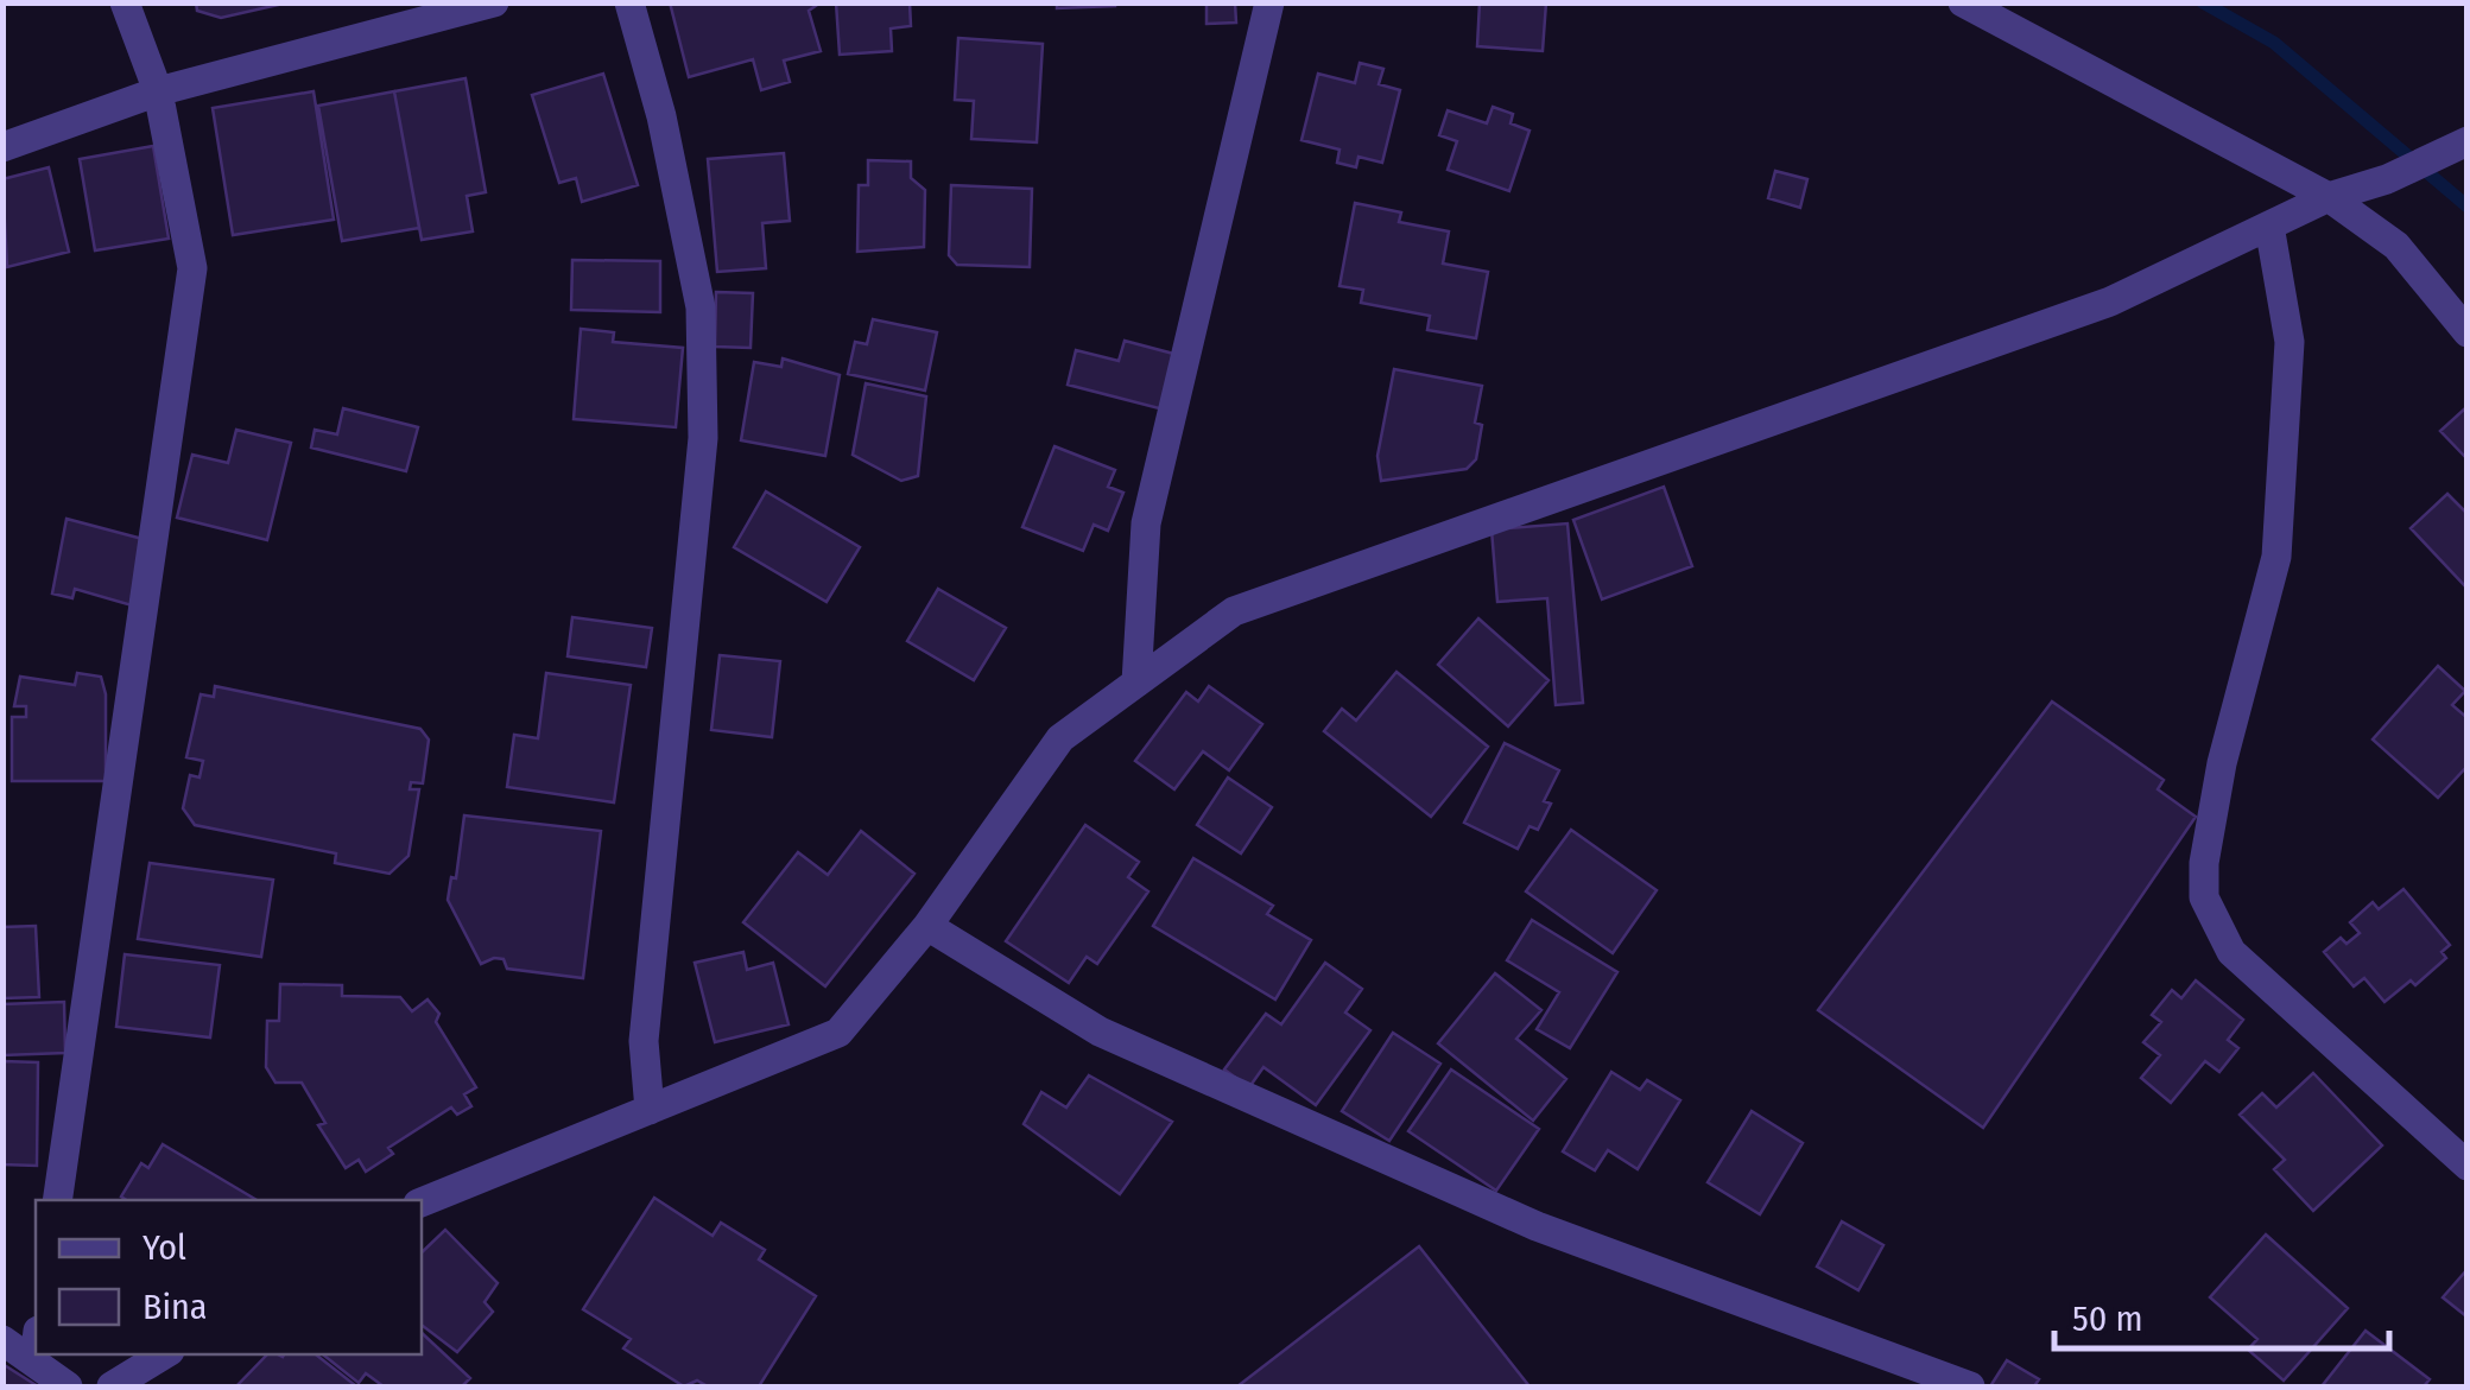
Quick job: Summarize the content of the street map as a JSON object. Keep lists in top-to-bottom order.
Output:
{
  "legend": ["Yol", "Bina"],
  "scale_bar": "50 m"
}
